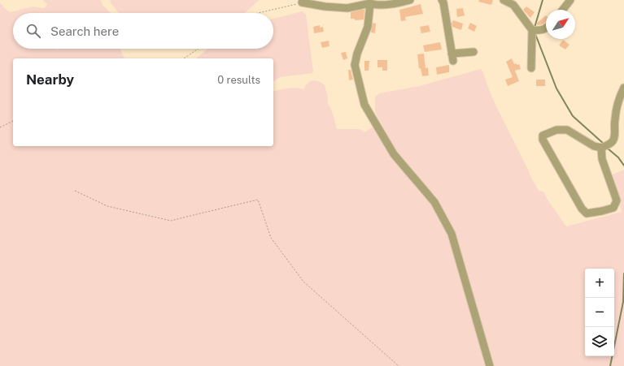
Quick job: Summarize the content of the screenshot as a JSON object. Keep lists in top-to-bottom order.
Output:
{
  "north": "top right",
  "page": {
    "search": "Search here",
    "heading": ["Nearby", "0 results"],
    "map_buttons": ["+", "−"]
  }
}
